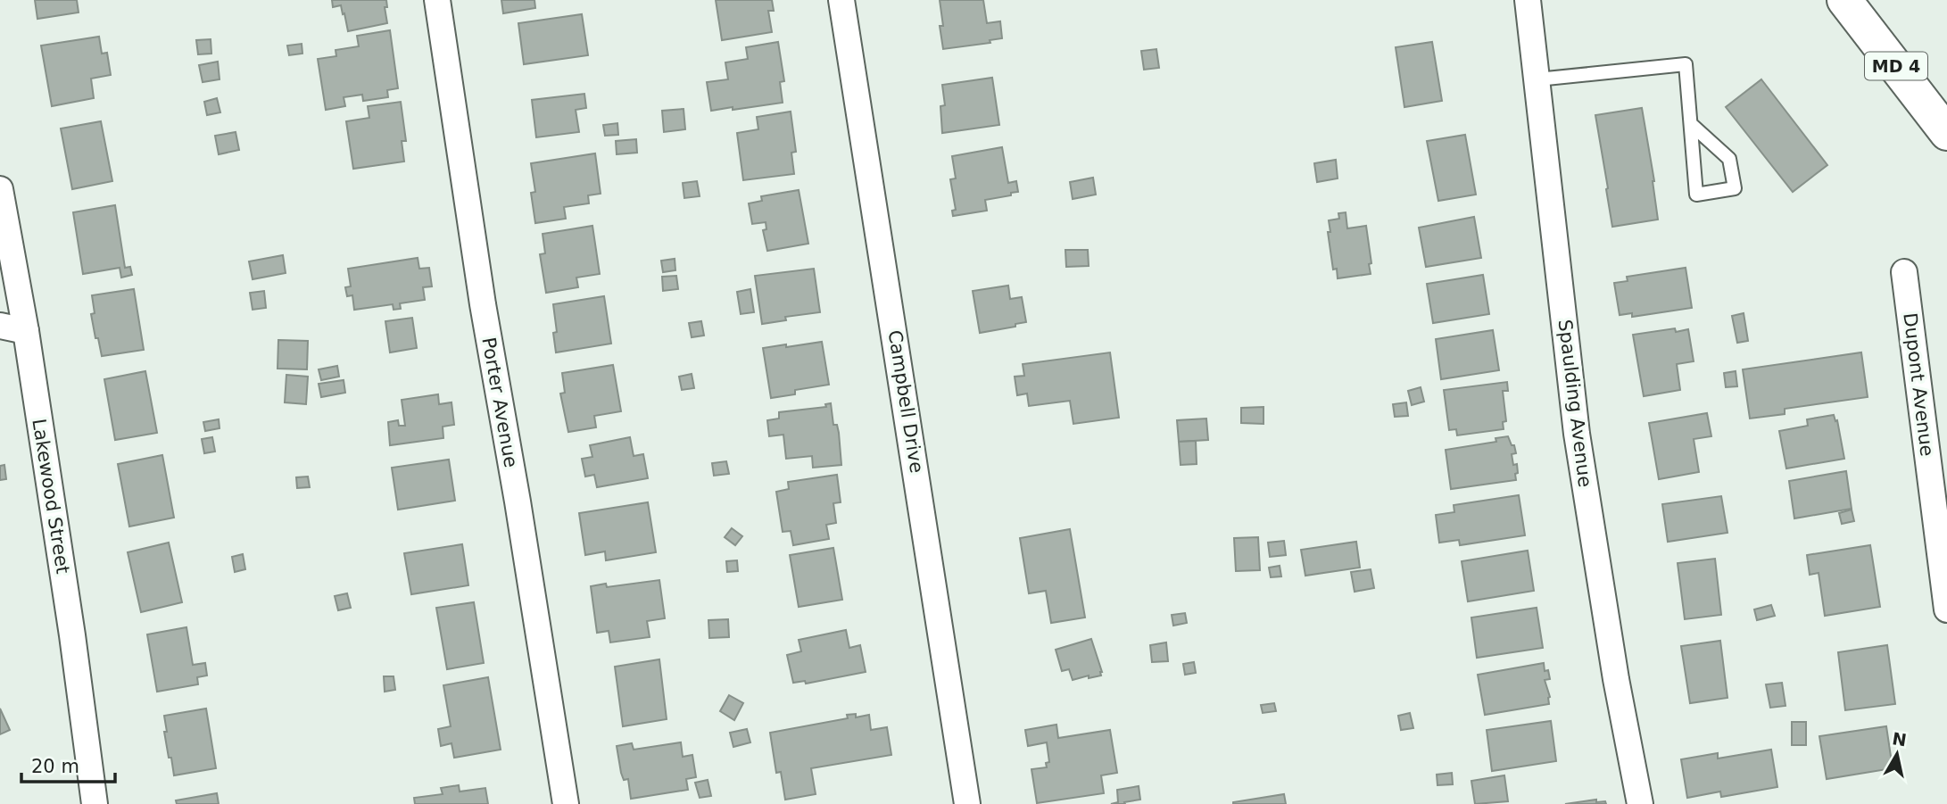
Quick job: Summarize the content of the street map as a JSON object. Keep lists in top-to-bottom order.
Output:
{
  "streets": {
    "highway": ["MD 4"],
    "street": [
      "Dupont Avenue",
      "Campbell Drive",
      "Porter Avenue",
      "Spaulding Avenue",
      "Lakewood Street"
    ]
  },
  "scale_bar": "20 m",
  "north": "top"
}
